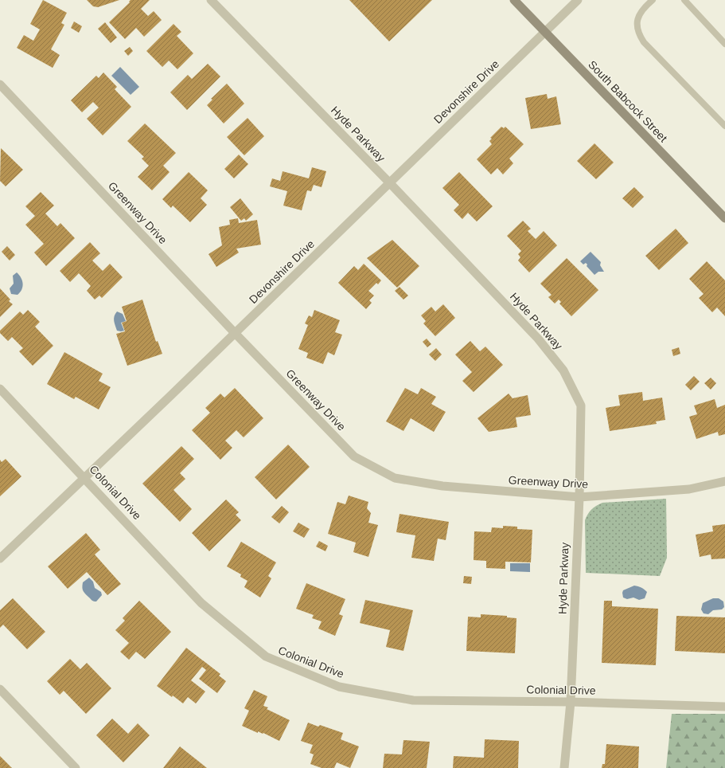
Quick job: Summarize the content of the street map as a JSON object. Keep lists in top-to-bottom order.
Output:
{
  "streets": {
    "main road": ["South Babcock Street"],
    "street": [
      "Devonshire Drive",
      "Hyde Parkway",
      "Greenway Drive",
      "Colonial Drive"
    ]
  },
  "crossings": [
    ["Devonshire Drive", "South Babcock Street"],
    ["Devonshire Drive", "Hyde Parkway"],
    ["Devonshire Drive", "Greenway Drive"],
    ["Devonshire Drive", "Colonial Drive"],
    ["Hyde Parkway", "Greenway Drive"],
    ["Hyde Parkway", "Colonial Drive"]
  ]
}
